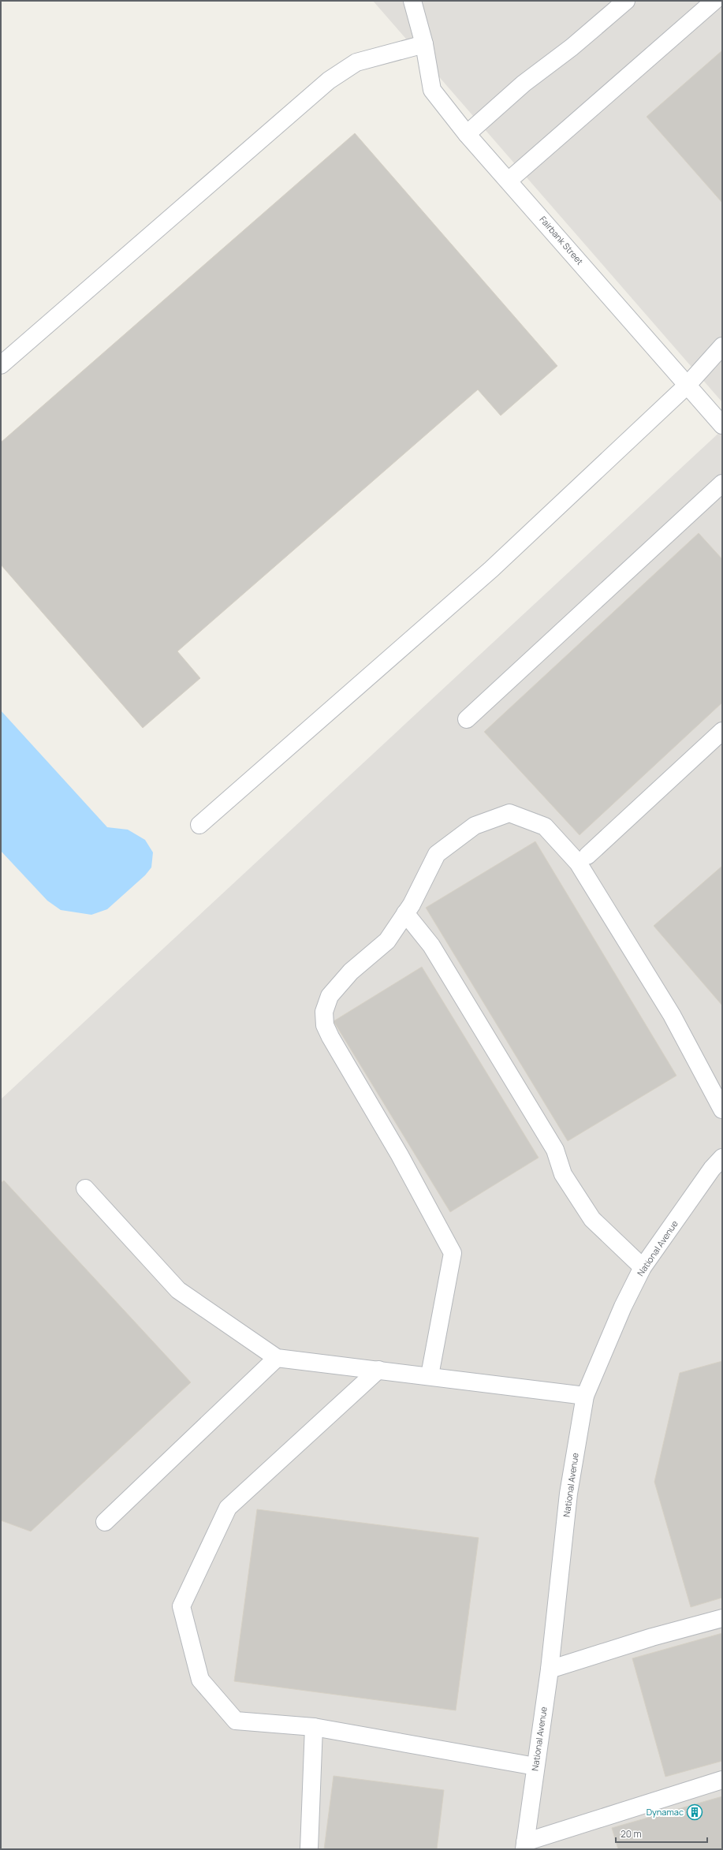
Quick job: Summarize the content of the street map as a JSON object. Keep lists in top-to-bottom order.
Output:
{
  "streets": {
    "street": ["Fairbank Street", "National Avenue"]
  },
  "places": {
    "building": ["Dynamac"]
  },
  "scale_bar": "20 m"
}
